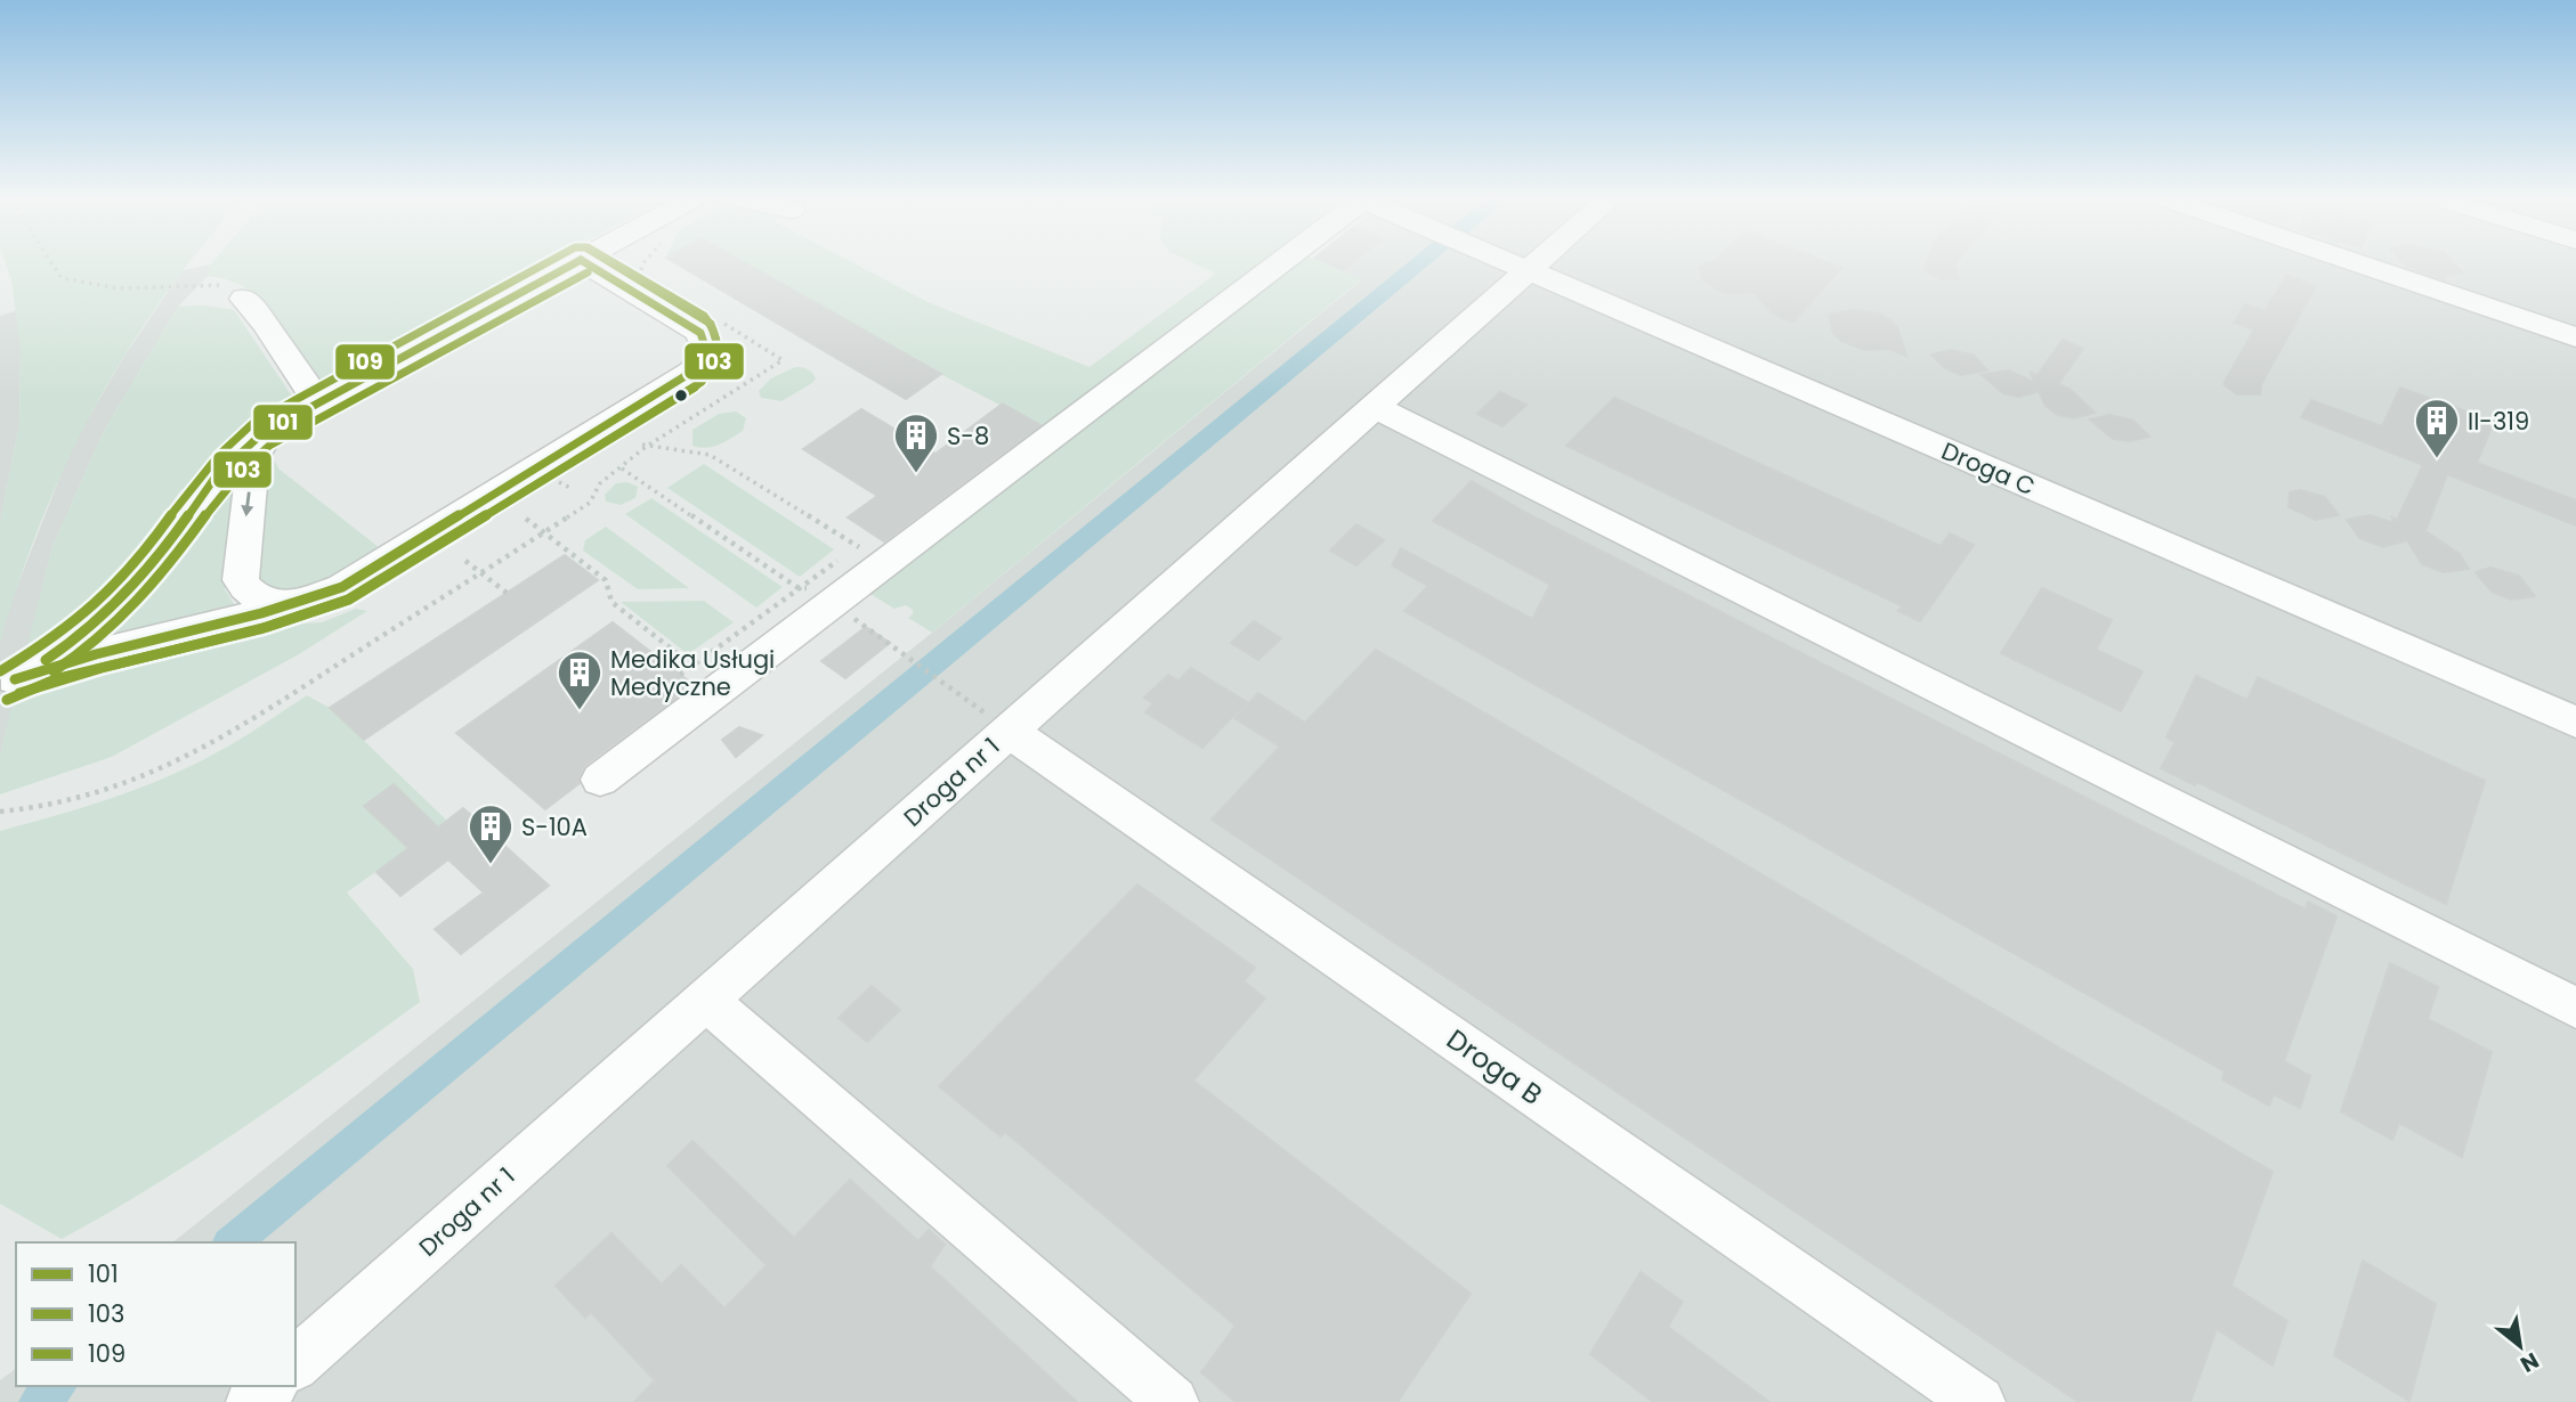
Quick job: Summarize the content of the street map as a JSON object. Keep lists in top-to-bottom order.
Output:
{
  "streets": {
    "street": ["Droga C", "Droga nr 1", "Droga B"]
  },
  "crossings": [
    ["Droga C", "Droga nr 1"],
    ["Droga nr 1", "Droga B"]
  ],
  "places": {
    "building": [
      "II-319",
      "S-8",
      "Medika Usługi Medyczne",
      "S-10A"
    ]
  },
  "lines": ["transit line 101", "transit line 103", "transit line 109"],
  "legend": ["101", "103", "109"],
  "north": "bottom right"
}
